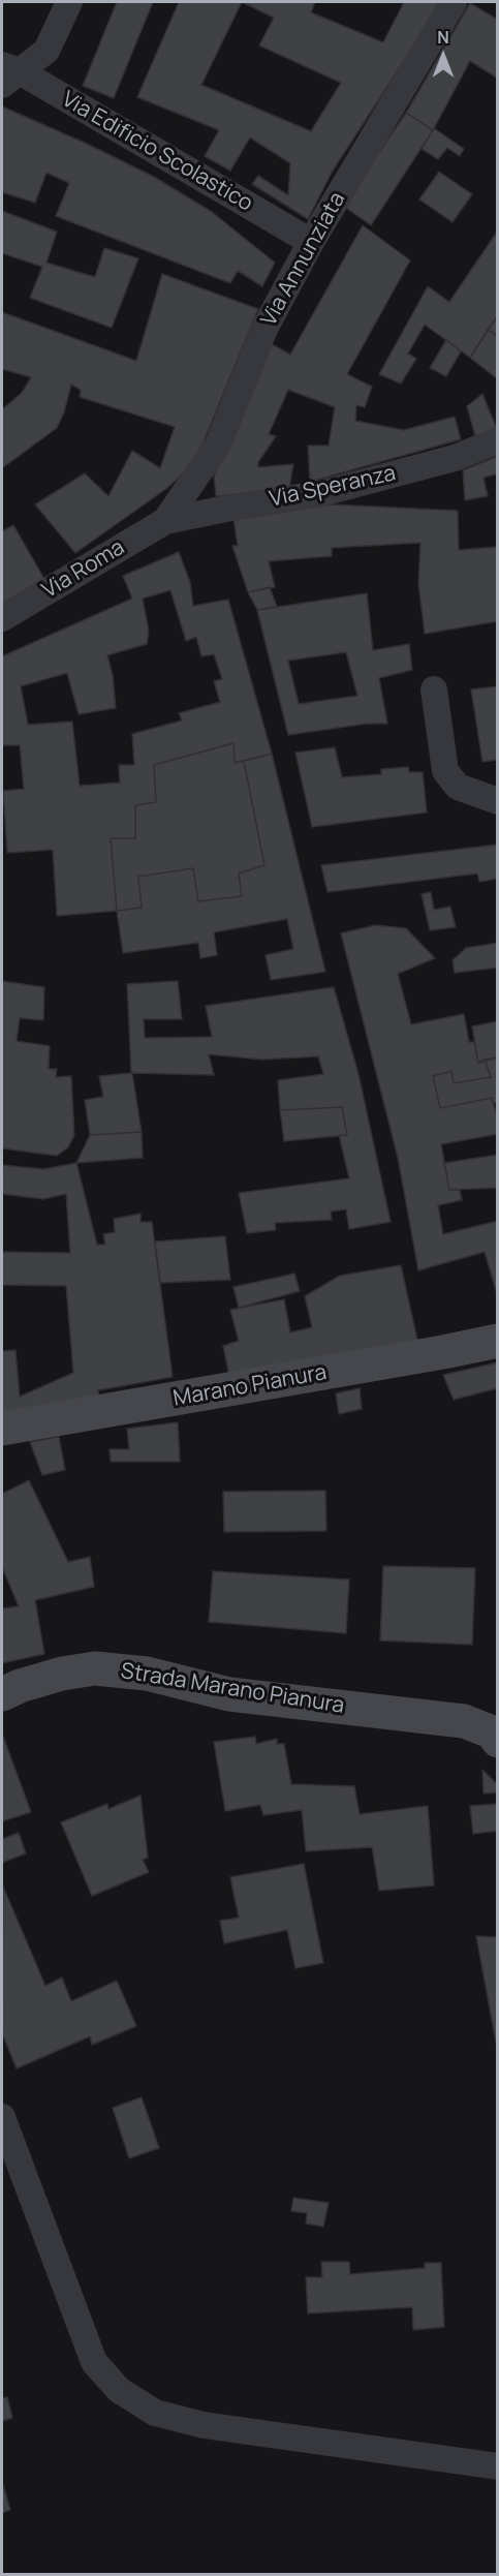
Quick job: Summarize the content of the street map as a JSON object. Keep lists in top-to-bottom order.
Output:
{
  "streets": {
    "street": [
      "Via Edificio Scolastico",
      "Via Annunziata",
      "Via Speranza",
      "Via Roma",
      "Marano Pianura",
      "Strada Marano Pianura"
    ]
  },
  "crossings": [
    ["Via Edificio Scolastico", "Via Annunziata"],
    ["Via Annunziata", "Via Speranza"],
    ["Via Annunziata", "Via Roma"],
    ["Via Speranza", "Via Roma"]
  ],
  "north": "top"
}
